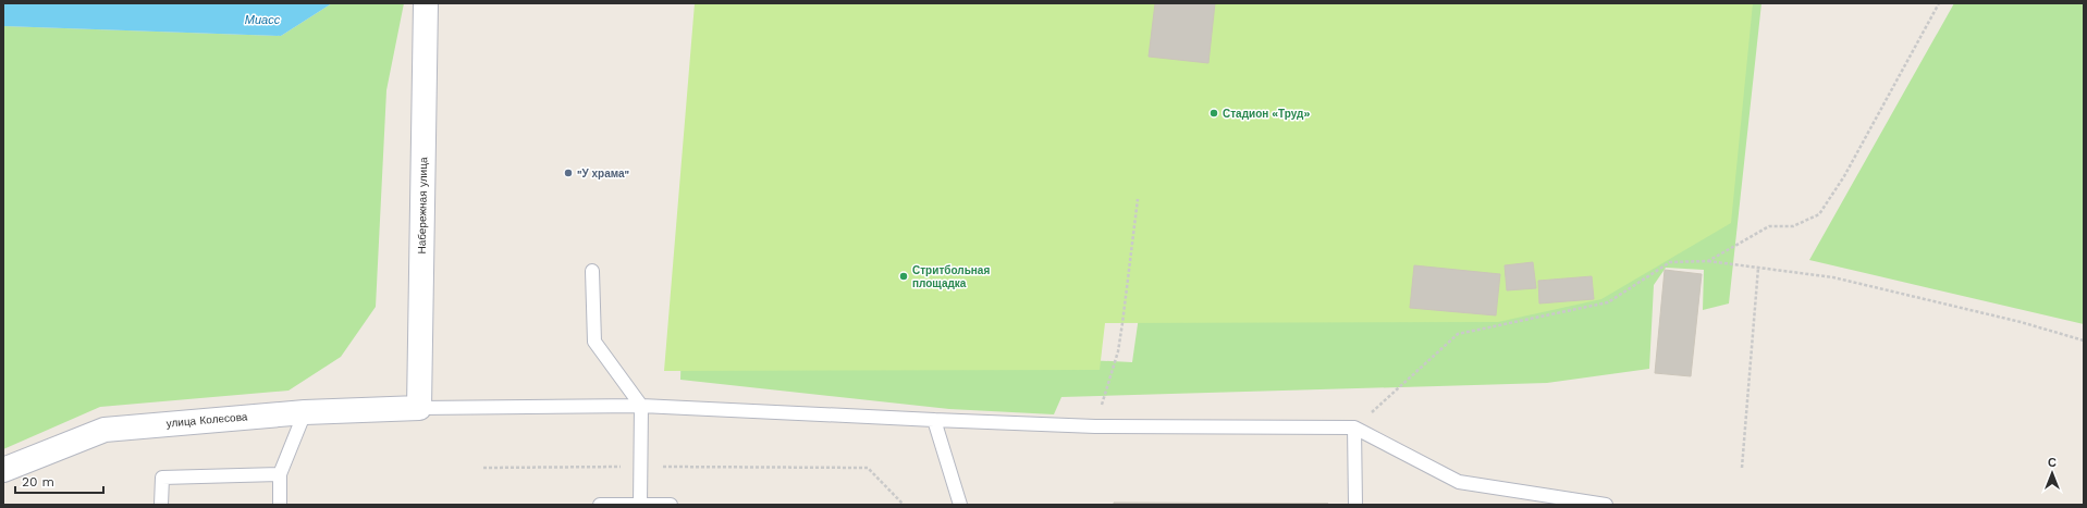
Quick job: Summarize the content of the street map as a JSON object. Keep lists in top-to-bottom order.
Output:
{
  "streets": {
    "street": ["Набережная улица", "улица Колесова"]
  },
  "crossings": [
    ["Набережная улица", "улица Колесова"]
  ],
  "water": ["Миасс"],
  "places": ["Стадион «Труд»", "\"У храма\"", "Стритбольная площадка"],
  "scale_bar": "20 m",
  "north": "top"
}
